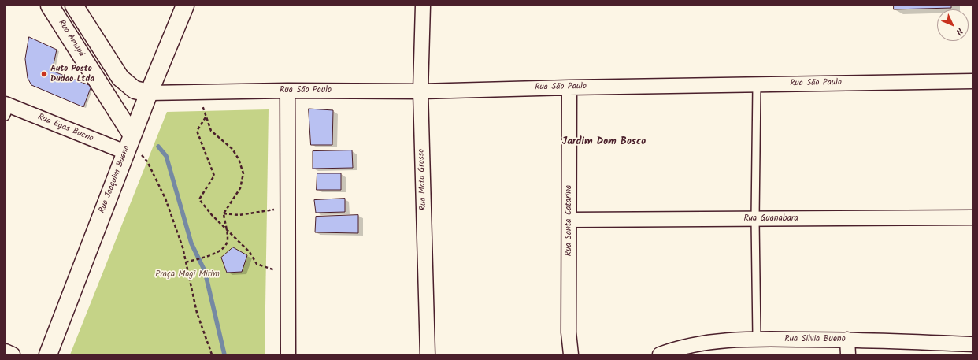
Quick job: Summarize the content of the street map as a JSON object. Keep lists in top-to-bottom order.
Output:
{
  "streets": {
    "street": [
      "Rua Amapá",
      "Rua São Paulo",
      "Rua Egas Bueno",
      "Rua Joaquim Bueno",
      "Rua Mato Grosso",
      "Rua Guanabara",
      "Rua Santa Catarina",
      "Rua Silvia Bueno"
    ]
  },
  "crossings": [
    ["Rua Amapá", "Rua Egas Bueno"],
    ["Rua Amapá", "Rua Joaquim Bueno"],
    ["Rua São Paulo", "Rua Joaquim Bueno"],
    ["Rua São Paulo", "Rua Mato Grosso"],
    ["Rua São Paulo", "Rua Santa Catarina"],
    ["Rua Egas Bueno", "Rua Joaquim Bueno"],
    ["Rua Guanabara", "Rua Santa Catarina"]
  ],
  "districts": ["Jardim Dom Bosco"],
  "parks": ["Praça Mogi Mirim"],
  "places": ["Auto Posto Dudao Ltda"],
  "north": "bottom right"
}
